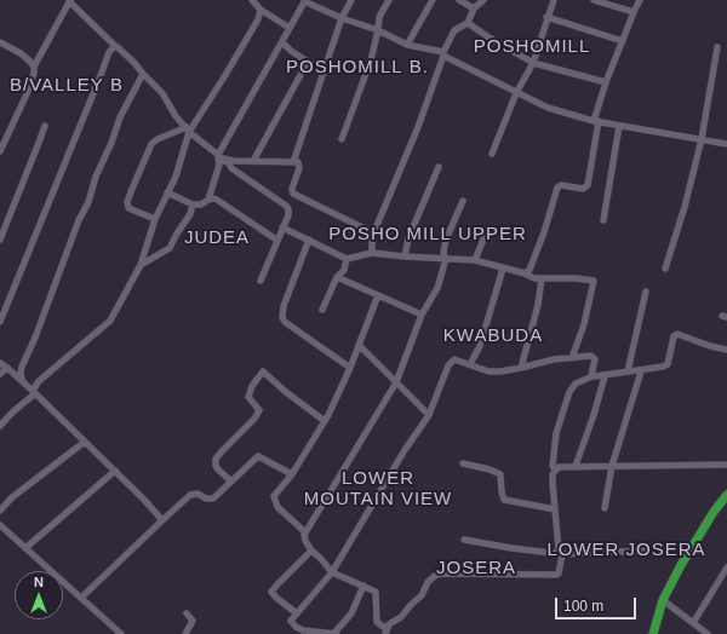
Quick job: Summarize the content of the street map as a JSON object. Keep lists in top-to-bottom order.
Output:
{
  "districts": [
    "POSHOMILL",
    "POSHOMILL B.",
    "B/VALLEY B",
    "POSHO MILL UPPER",
    "JUDEA",
    "KWABUDA",
    "LOWER MOUTAIN VIEW",
    "LOWER JOSERA",
    "JOSERA"
  ],
  "scale_bar": "100 m",
  "north": "top"
}
